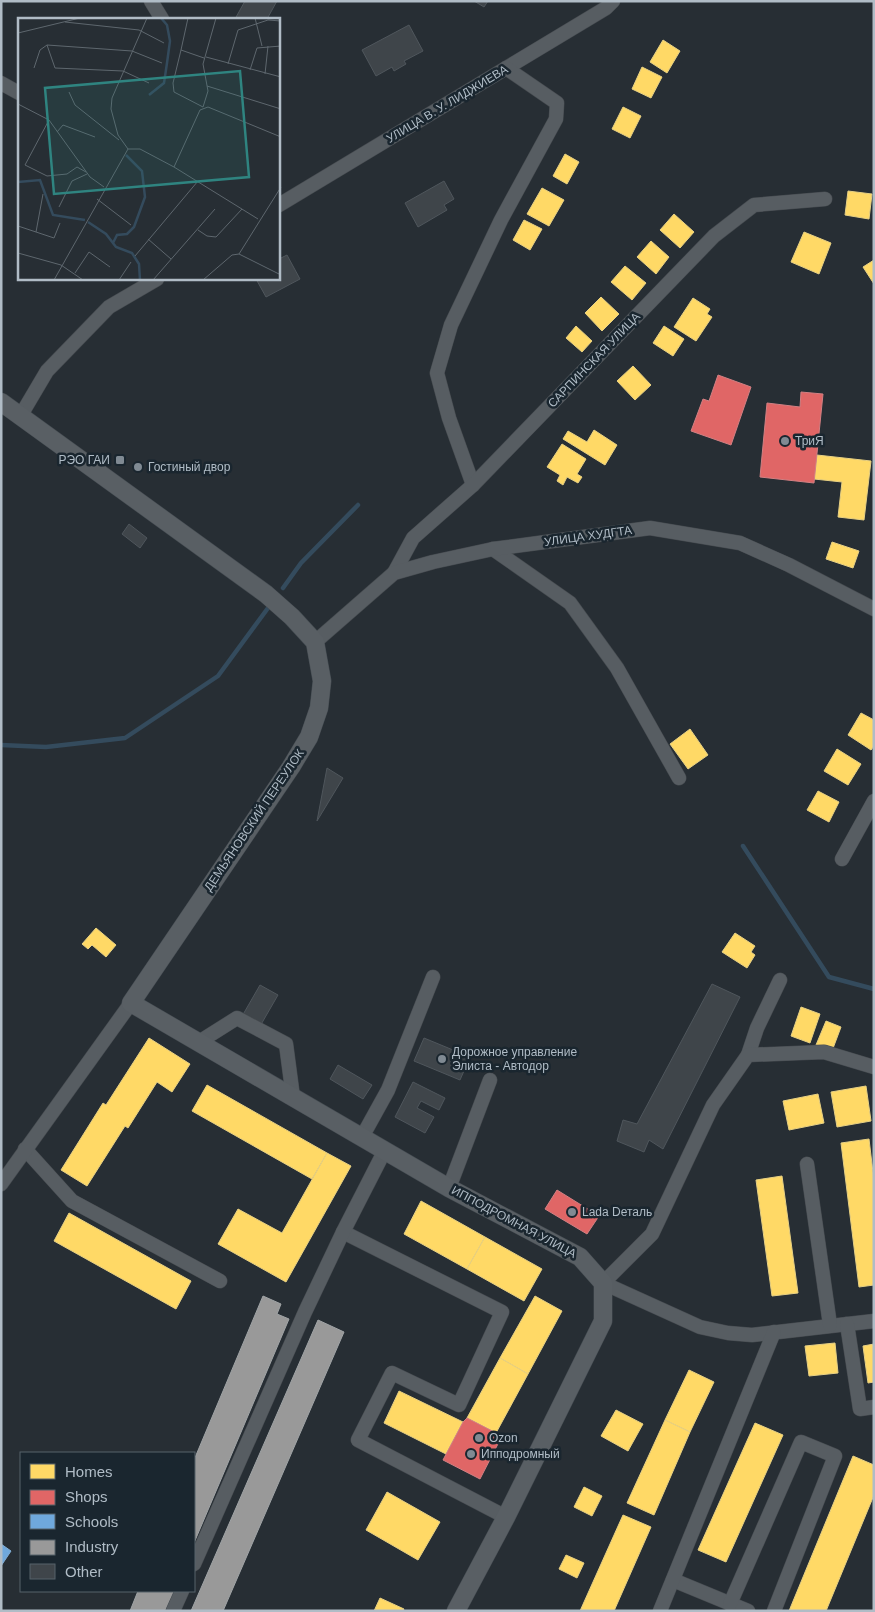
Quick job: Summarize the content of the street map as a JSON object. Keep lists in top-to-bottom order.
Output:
{
  "streets": {
    "main road": ["ДЕМЬЯНОВСКИЙ ПЕРЕУЛОК", "ИППОДРОМНАЯ УЛИЦА"],
    "street": ["УЛИЦА В. У. ЛИДЖИЕВА", "САРПИНСКАЯ УЛИЦА", "УЛИЦА ХУДГТА"]
  },
  "crossings": [
    ["САРПИНСКАЯ УЛИЦА", "УЛИЦА ХУДГТА"],
    ["УЛИЦА ХУДГТА", "ДЕМЬЯНОВСКИЙ ПЕРЕУЛОК"],
    ["ДЕМЬЯНОВСКИЙ ПЕРЕУЛОК", "ИППОДРОМНАЯ УЛИЦА"]
  ],
  "places": {
    "other": [
      "ТриЯ",
      "Гостиный двор",
      "Дорожное управление Элиста - Автодор",
      "Lada Dеталь",
      "Ozon",
      "Ипподромный"
    ],
    "transit": ["РЭО ГАИ"]
  },
  "legend": [
    "Homes",
    "Shops",
    "Schools",
    "Industry",
    "Other"
  ]
}
